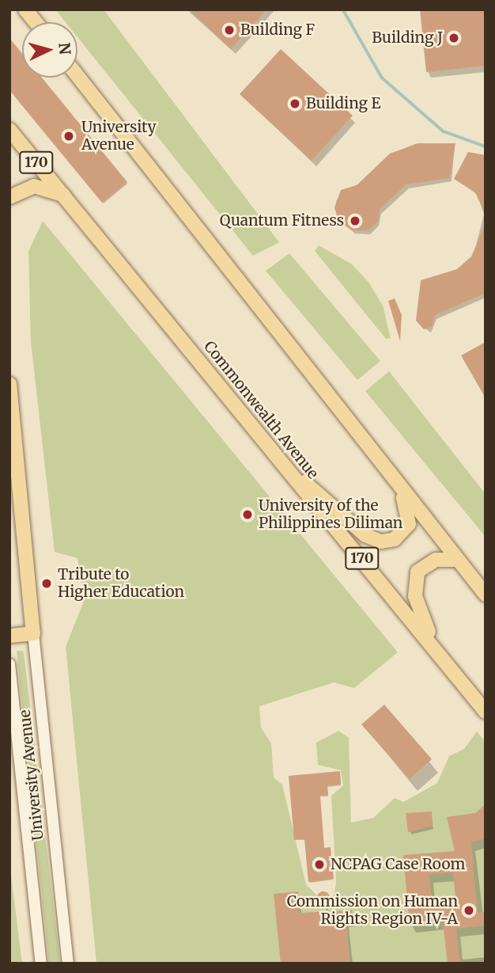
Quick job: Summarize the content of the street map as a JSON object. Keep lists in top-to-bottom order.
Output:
{
  "streets": {
    "main road": ["170", "Commonwealth Avenue", "University Avenue"]
  },
  "places": [
    "Building F",
    "Building J",
    "Building E",
    "University Avenue",
    "Quantum Fitness",
    "University of the Philippines Diliman",
    "Tribute to Higher Education",
    "NCPAG Case Room",
    "Commission on Human Rights Region IV-A"
  ],
  "north": "right"
}
